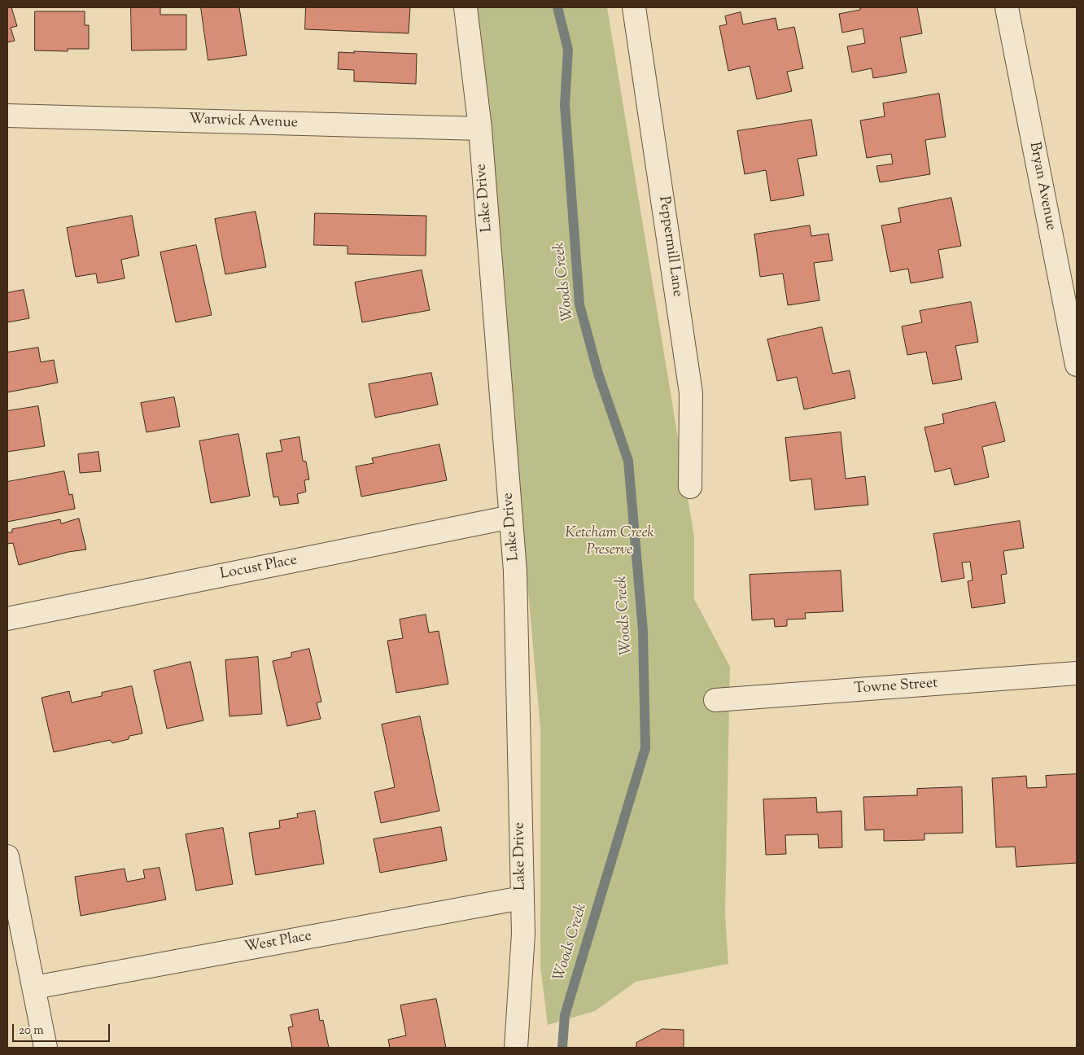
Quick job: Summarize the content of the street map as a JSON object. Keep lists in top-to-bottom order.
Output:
{
  "streets": {
    "street": [
      "Warwick Avenue",
      "Bryan Avenue",
      "Lake Drive",
      "Peppermill Lane",
      "Locust Place",
      "Towne Street",
      "West Place"
    ]
  },
  "crossings": [
    ["Warwick Avenue", "Lake Drive"],
    ["Lake Drive", "Locust Place"],
    ["Lake Drive", "West Place"]
  ],
  "water": ["Woods Creek"],
  "parks": ["Ketcham Creek Preserve"],
  "scale_bar": "20 m"
}
